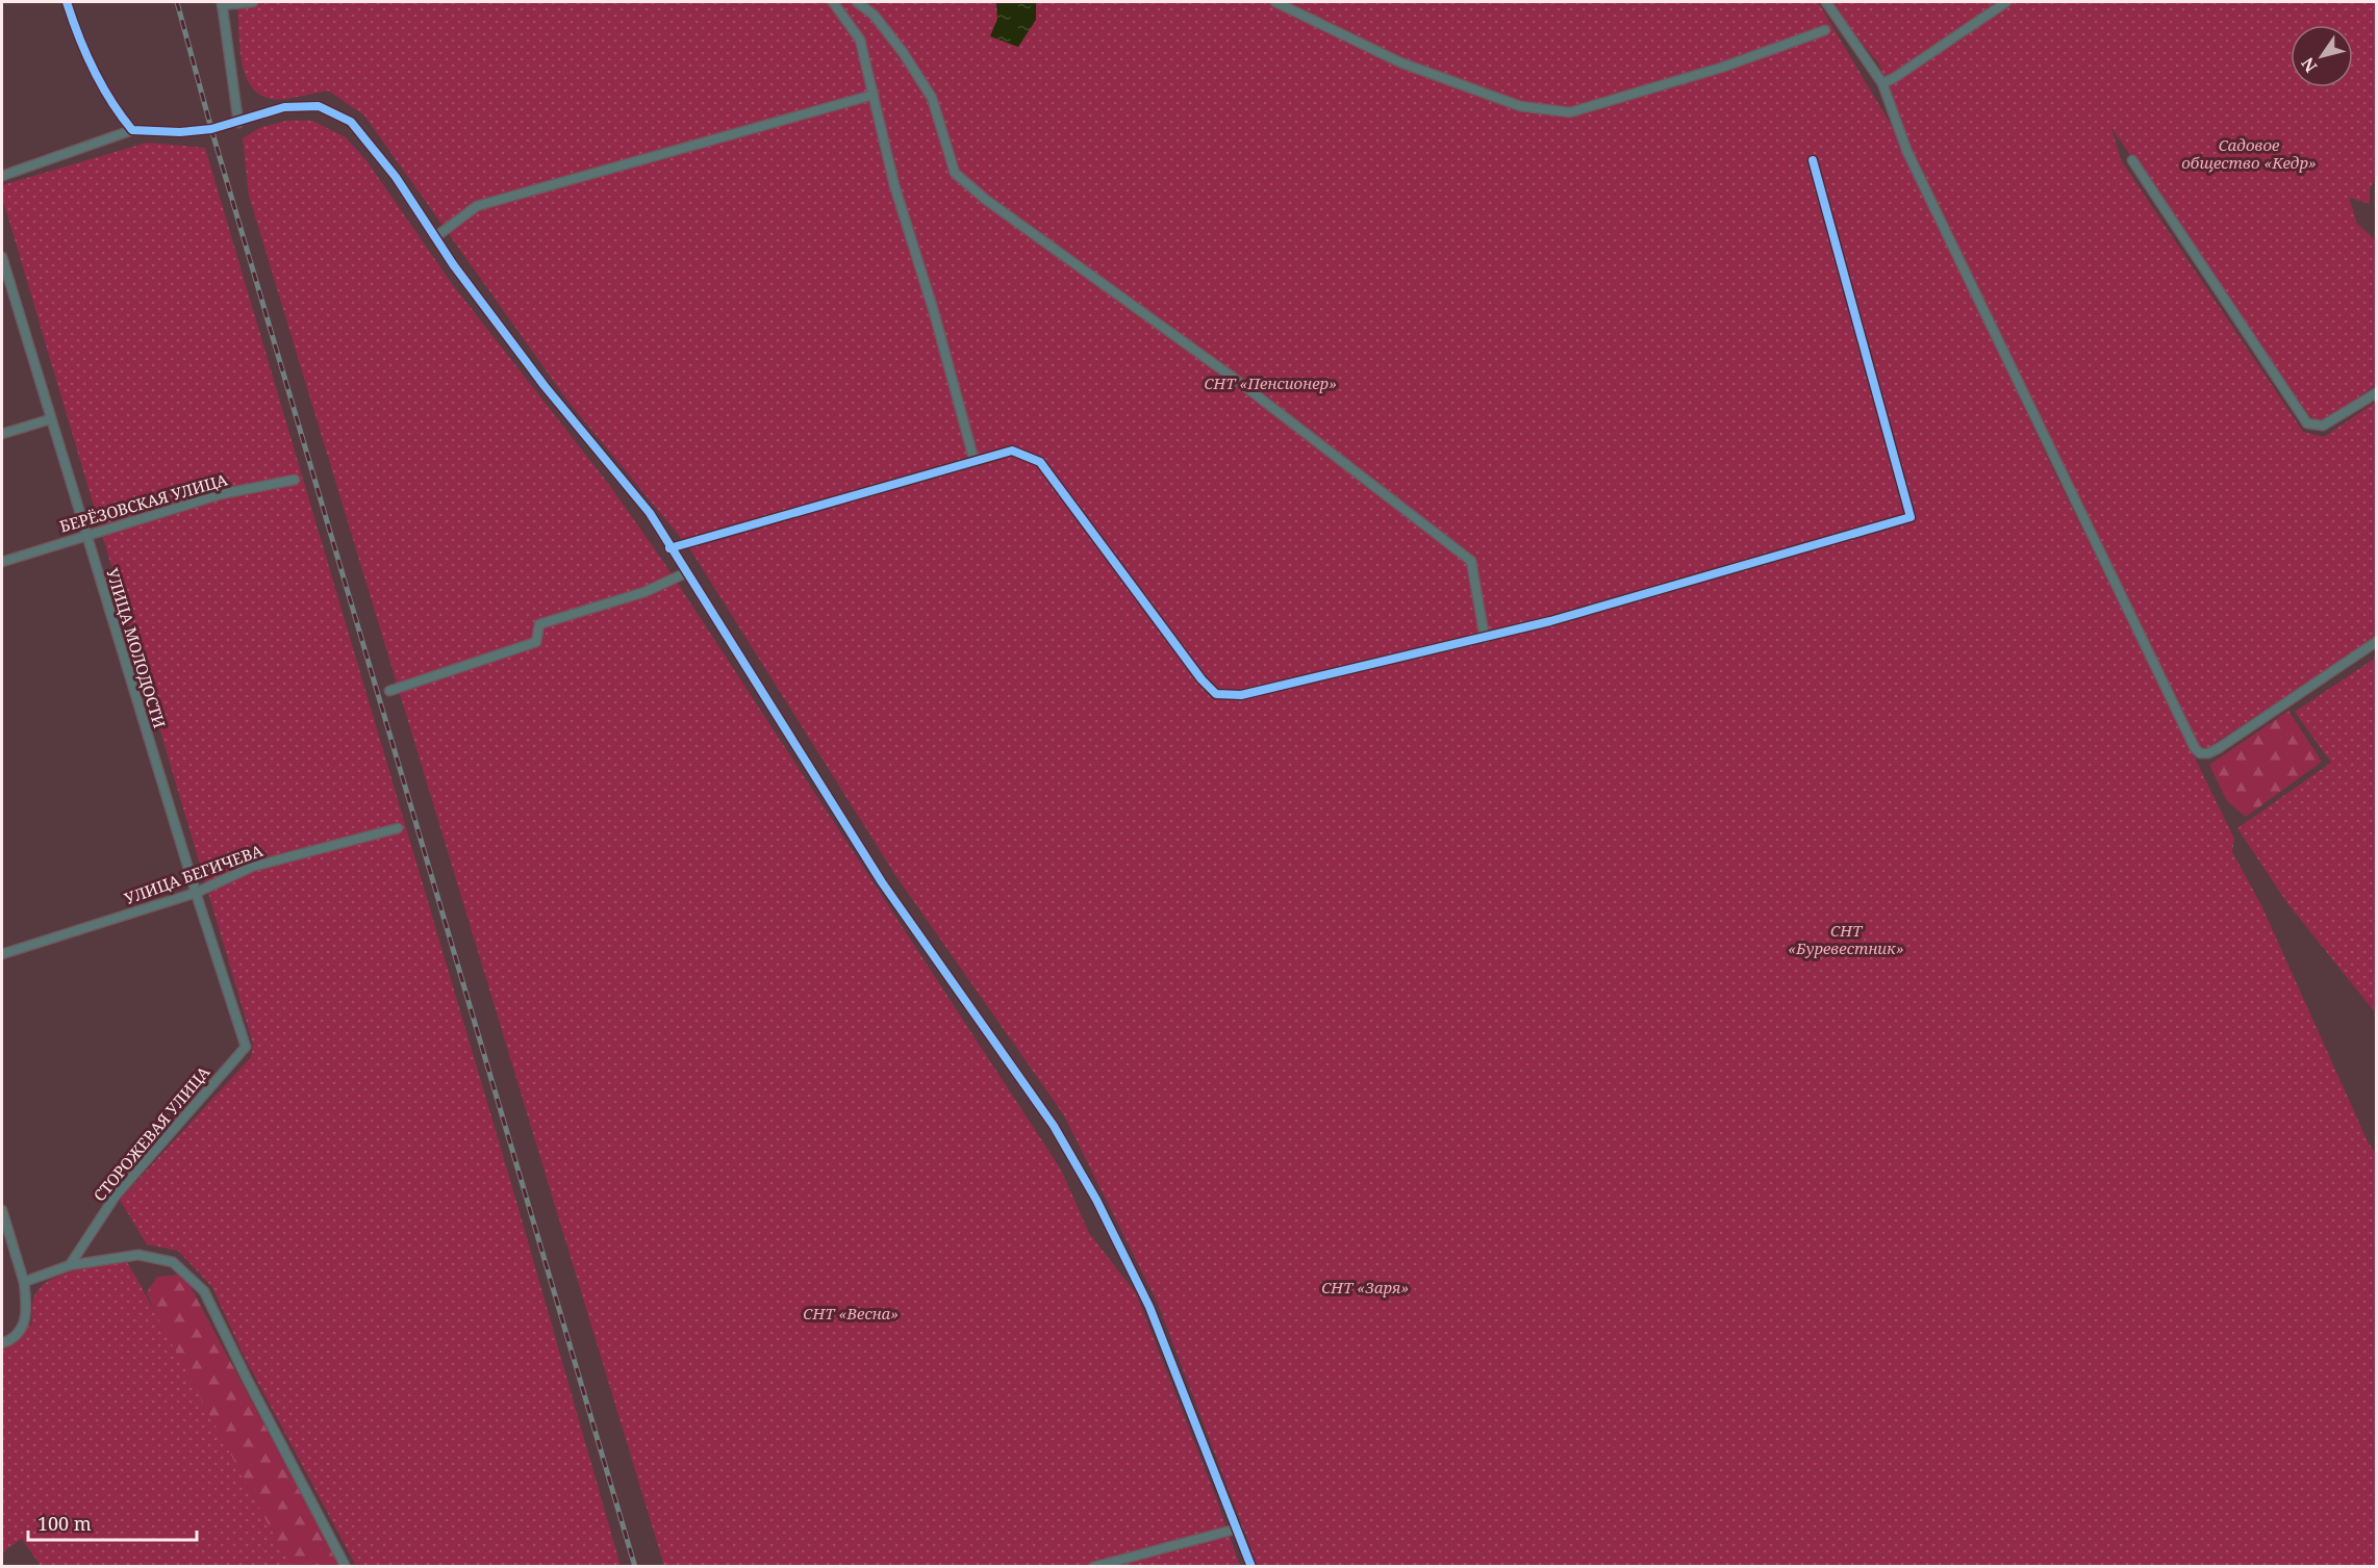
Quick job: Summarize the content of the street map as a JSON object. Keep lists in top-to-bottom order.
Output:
{
  "streets": {
    "street": [
      "БЕРЁЗОВСКАЯ УЛИЦА",
      "УЛИЦА МОЛОДОСТИ",
      "УЛИЦА БЕГИЧЕВА",
      "СТОРОЖЕВАЯ УЛИЦА"
    ]
  },
  "crossings": [
    ["БЕРЁЗОВСКАЯ УЛИЦА", "УЛИЦА МОЛОДОСТИ"],
    ["УЛИЦА МОЛОДОСТИ", "УЛИЦА БЕГИЧЕВА"],
    ["УЛИЦА МОЛОДОСТИ", "СТОРОЖЕВАЯ УЛИЦА"]
  ],
  "parks": [
    "Садовое общество «Кедр»",
    "СНТ «Пенсионер»",
    "СНТ «Буревестник»",
    "СНТ «Заря»",
    "СНТ «Весна»"
  ],
  "scale_bar": "100 m",
  "north": "bottom left"
}
